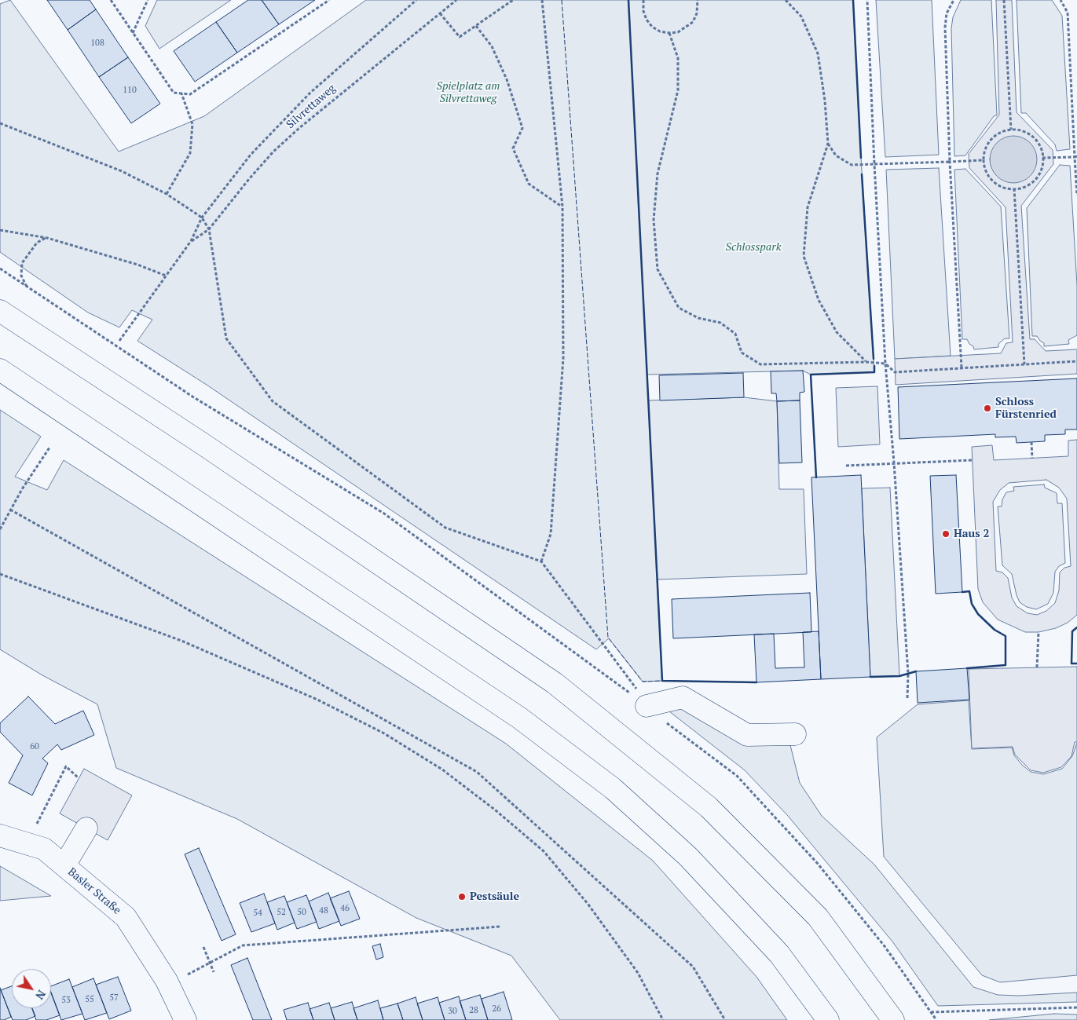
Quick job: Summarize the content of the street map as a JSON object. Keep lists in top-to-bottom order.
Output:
{
  "streets": {
    "main road": ["Basler Straße"],
    "path": ["Silvrettaweg"]
  },
  "parks": ["Spielplatz am Silvrettaweg", "Schlosspark"],
  "places": ["Schloss Fürstenried", "Haus 2", "Pestsäule"],
  "house_numbers": [
    "108",
    "110",
    "60",
    "46",
    "48",
    "52",
    "50",
    "54",
    "57",
    "55",
    "53",
    "26",
    "28",
    "30"
  ],
  "north": "bottom right"
}
